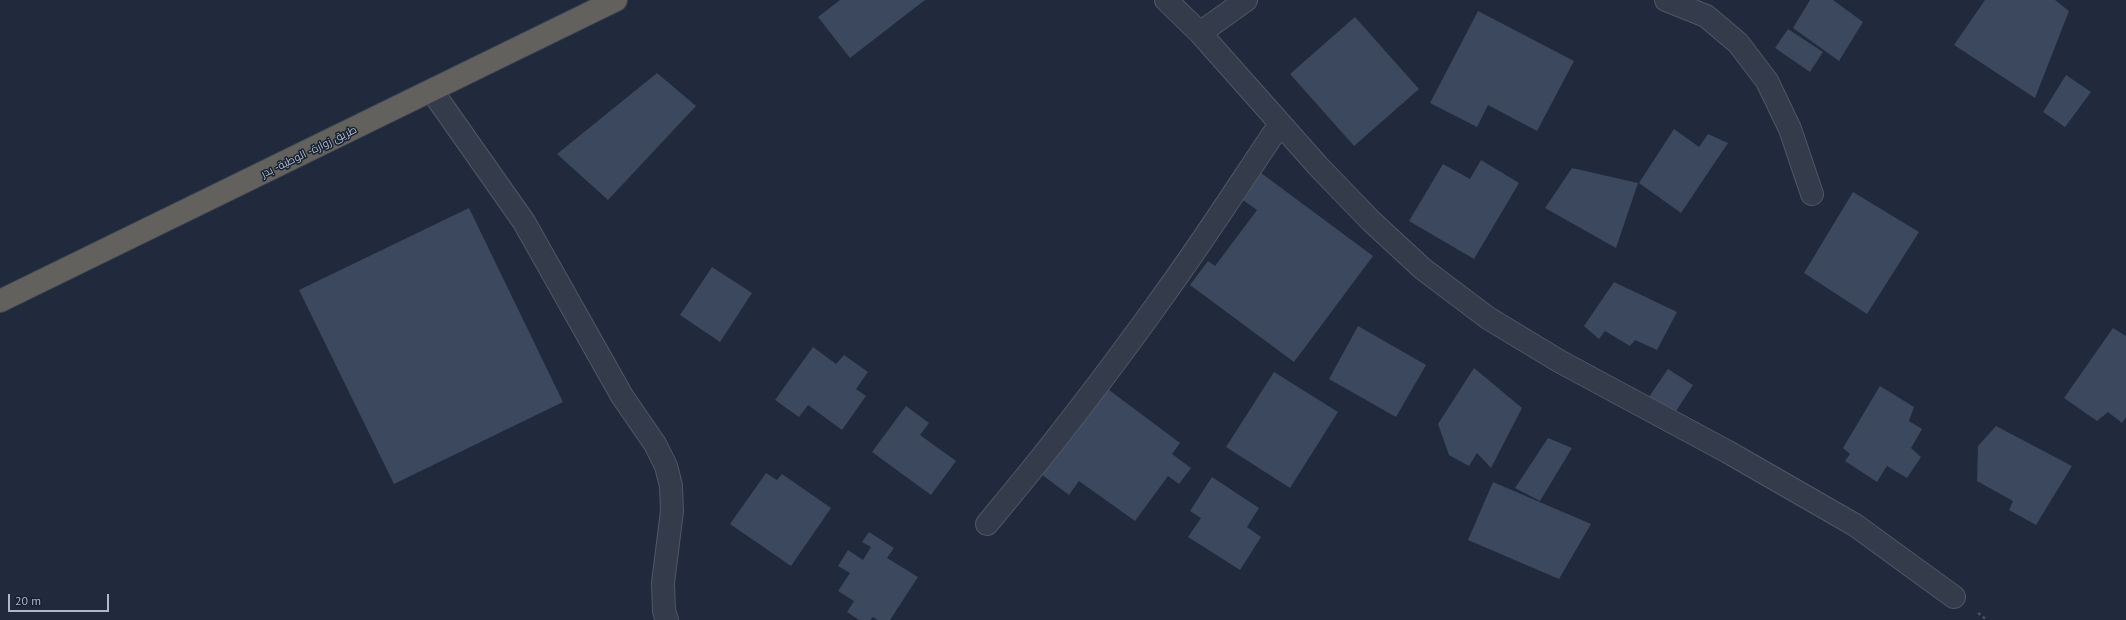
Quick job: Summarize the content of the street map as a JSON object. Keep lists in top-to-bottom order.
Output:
{
  "streets": {
    "highway": ["طريق زوارة- الوطية- بدر"]
  },
  "scale_bar": "20 m"
}
